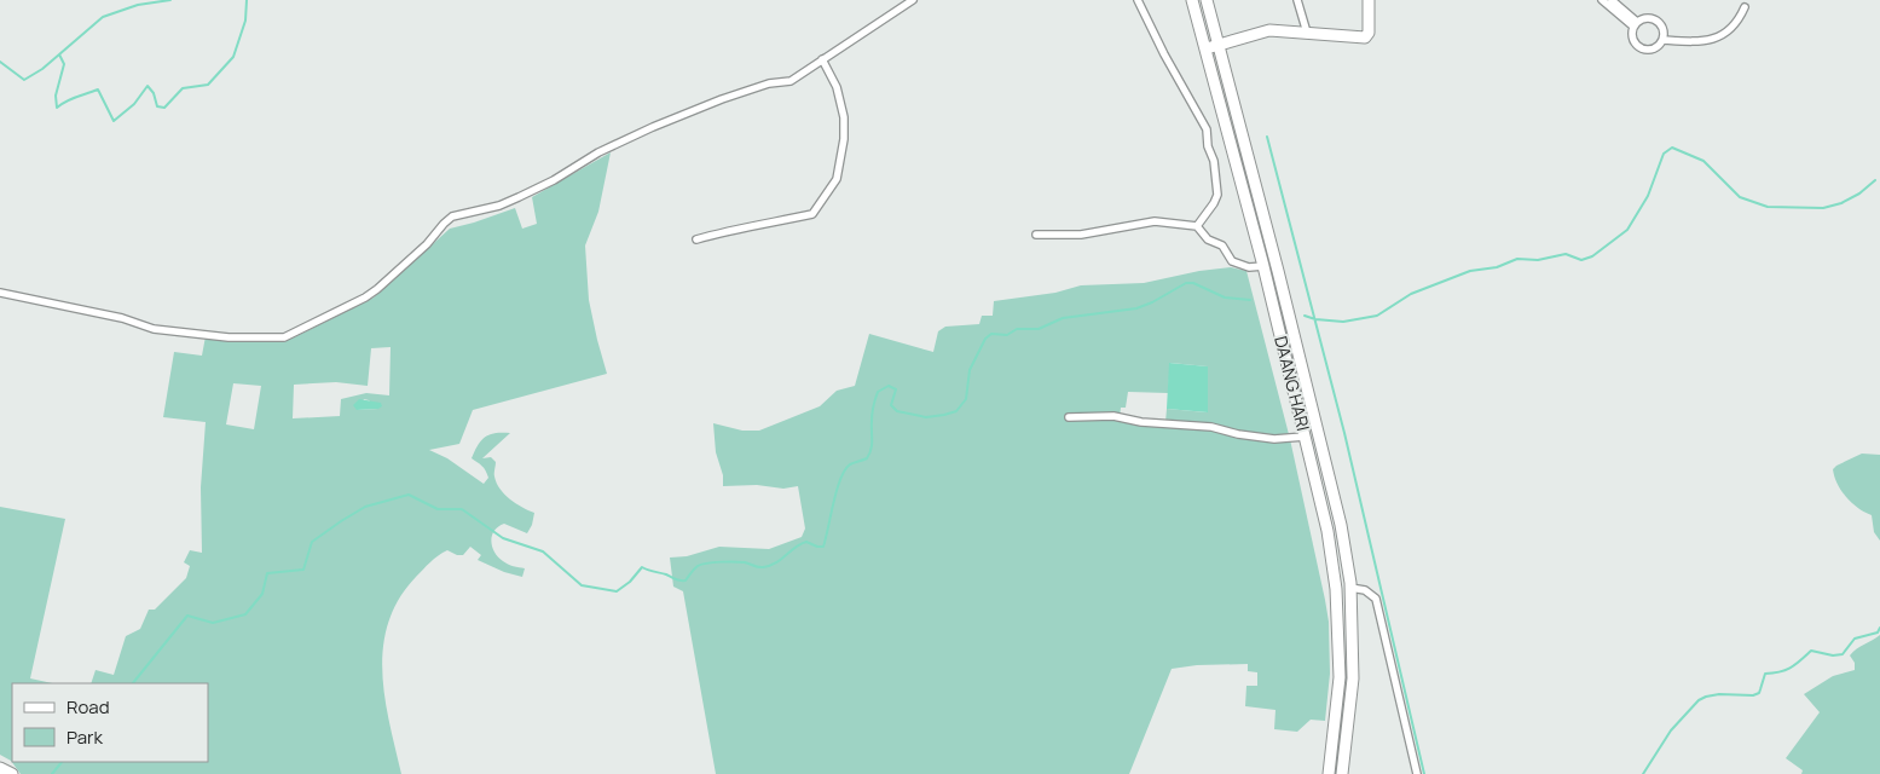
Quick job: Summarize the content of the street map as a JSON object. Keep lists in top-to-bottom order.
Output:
{
  "streets": {
    "main road": ["DAANG HARI"]
  },
  "legend": ["Road", "Park"]
}
